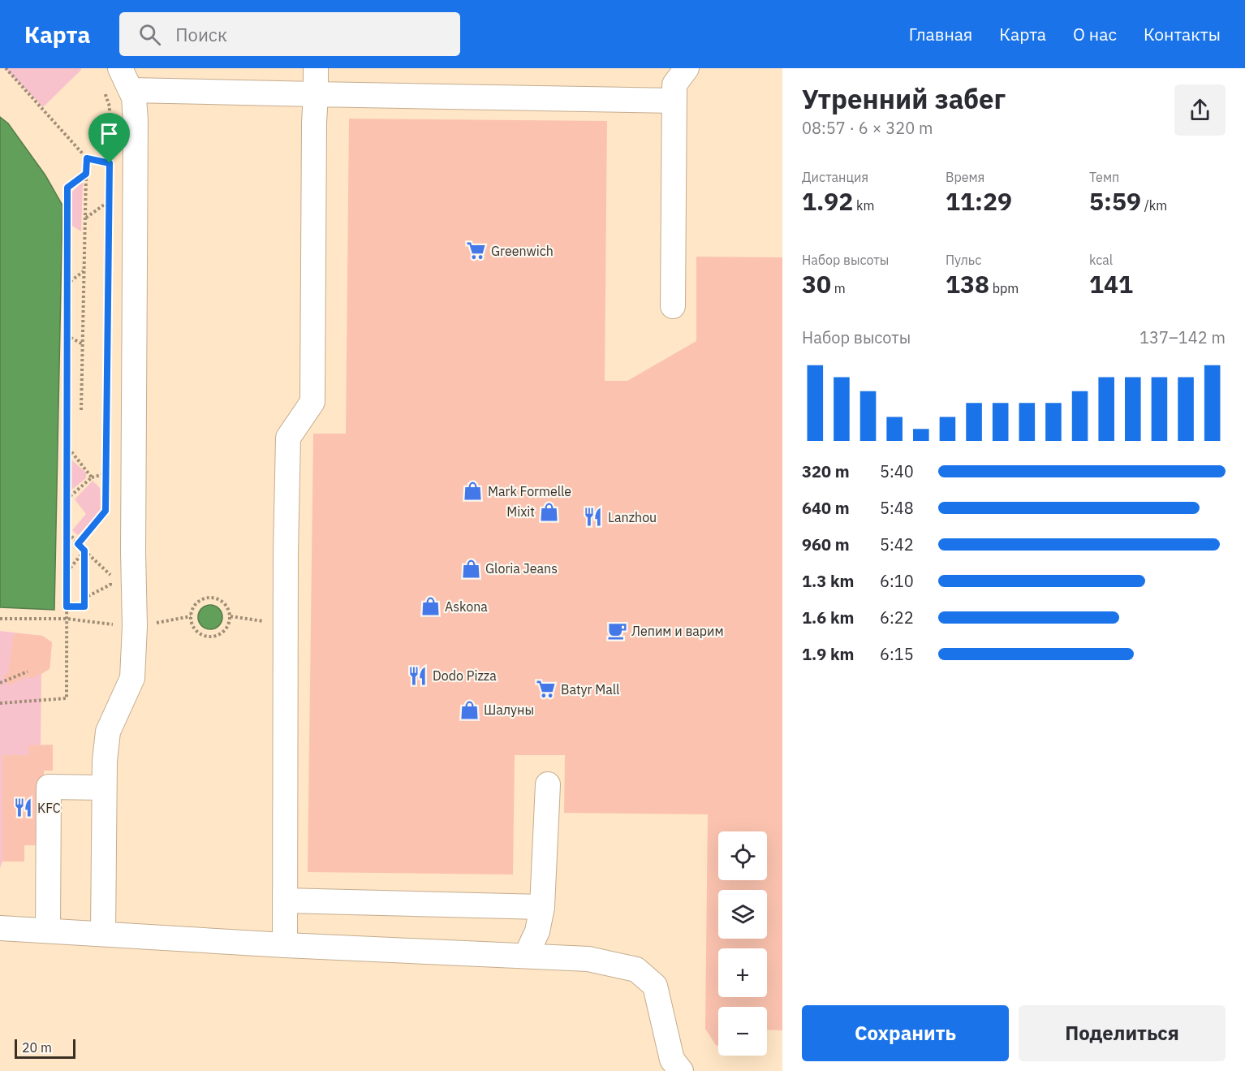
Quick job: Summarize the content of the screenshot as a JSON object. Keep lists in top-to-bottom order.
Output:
{
  "places": {
    "supermarket": ["Greenwich", "Batyr Mall"],
    "shop": [
      "Mark Formelle",
      "Mixit",
      "Gloria Jeans",
      "Askona",
      "Шалуны"
    ],
    "restaurant": ["Lanzhou", "Dodo Pizza", "KFC"],
    "cafe": ["Лепим и варим"]
  },
  "scale_bar": "20 m",
  "page": {
    "header": "Карта",
    "search": "Поиск",
    "nav": [
      "Главная",
      "Карта",
      "О нас",
      "Контакты"
    ],
    "heading": ["Утренний забег", "08:57 · 6 × 320 m"],
    "stats": [
      ["Дистанция", "1.92 km"],
      ["Время", "11:29"],
      ["Темп", "5:59 /km"],
      ["Набор высоты", "30 m"],
      ["Пульс", "138 bpm"],
      ["kcal", "141"]
    ],
    "chart": ["Набор высоты", "137–142 m"],
    "list": [
      {
        "name": "320 m",
        "note": "5:40"
      },
      {
        "name": "640 m",
        "note": "5:48"
      },
      {
        "name": "960 m",
        "note": "5:42"
      },
      {
        "name": "1.3 km",
        "note": "6:10"
      },
      {
        "name": "1.6 km",
        "note": "6:22"
      },
      {
        "name": "1.9 km",
        "note": "6:15"
      }
    ],
    "map_buttons": ["+", "−"],
    "buttons": ["Сохранить", "Поделиться"],
    "scale": "20 m"
  }
}
